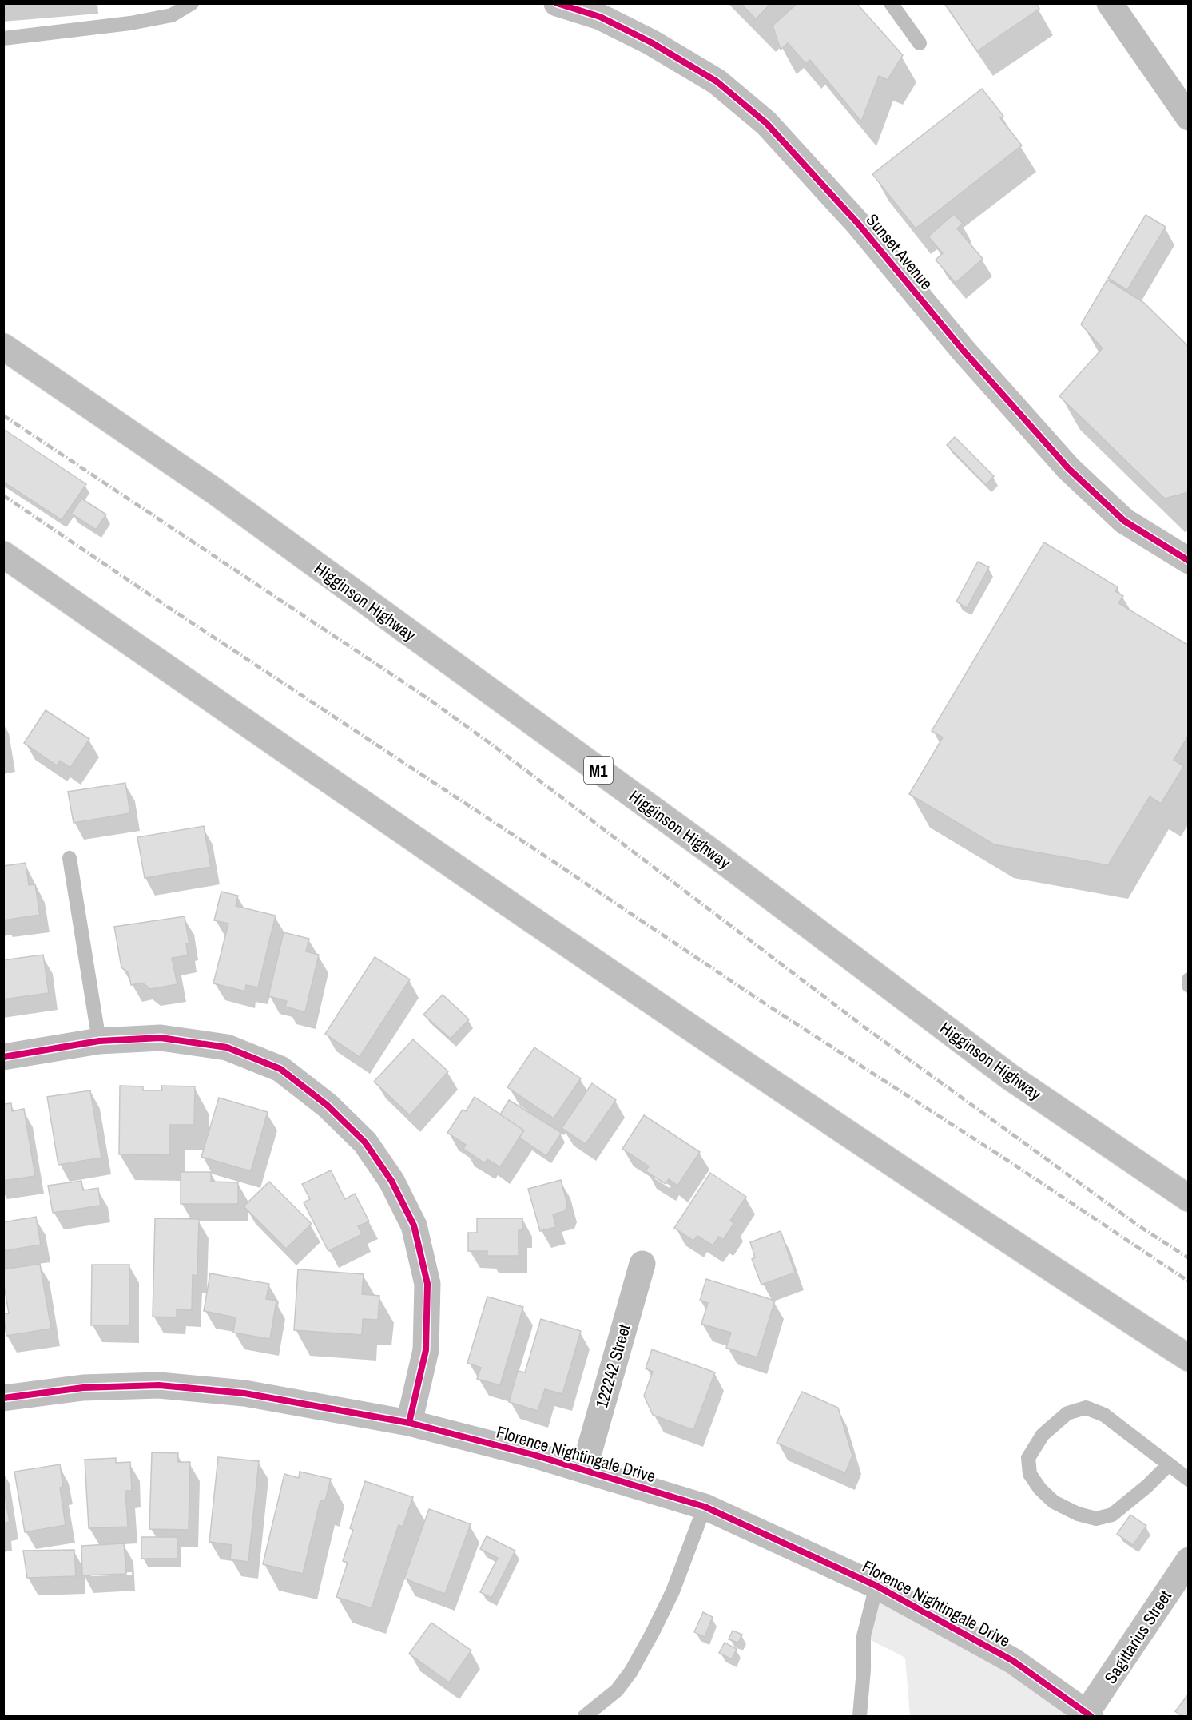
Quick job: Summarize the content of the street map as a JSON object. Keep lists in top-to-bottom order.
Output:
{
  "streets": {
    "main road": [
      "Sunset Avenue",
      "Higginson Highway",
      "M1",
      "122242 Street",
      "Florence Nightingale Drive",
      "Sagittarius Street"
    ]
  },
  "crossings": [
    ["122242 Street", "Florence Nightingale Drive"],
    ["Florence Nightingale Drive", "Sagittarius Street"]
  ]
}
